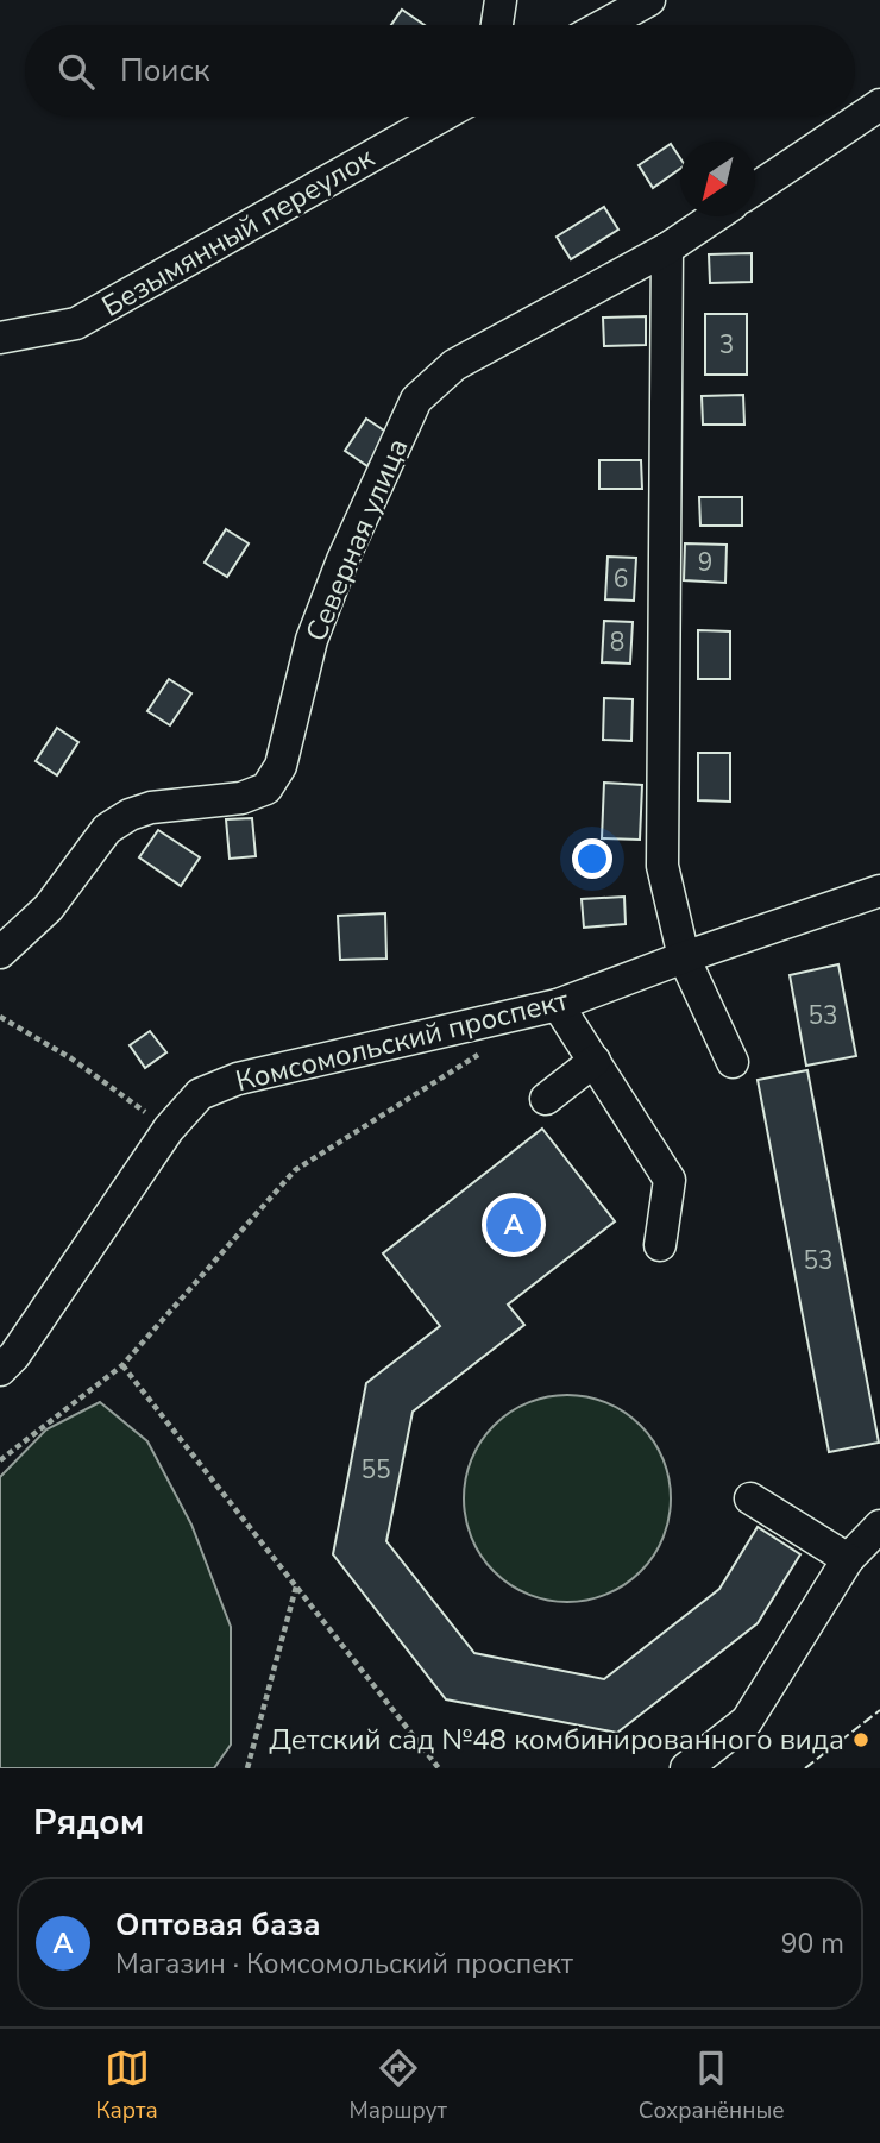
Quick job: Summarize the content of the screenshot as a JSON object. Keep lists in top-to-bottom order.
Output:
{
  "streets": {
    "street": ["Безымянный переулок", "Северная улица", "Комсомольский проспект"]
  },
  "places": ["Детский сад №48 комбинированного вида"],
  "house_numbers": [
    "3",
    "9",
    "6",
    "8",
    "53",
    "53",
    "55"
  ],
  "north": "bottom left",
  "page": {
    "search": "Поиск",
    "pins": "A",
    "heading": "Рядом",
    "list": [
      {
        "mark": "A",
        "name": "Оптовая база",
        "note": "Магазин · Комсомольский проспект",
        "value": "90 m"
      }
    ],
    "nav": ["Карта", "Маршрут", "Сохранённые"]
  }
}
